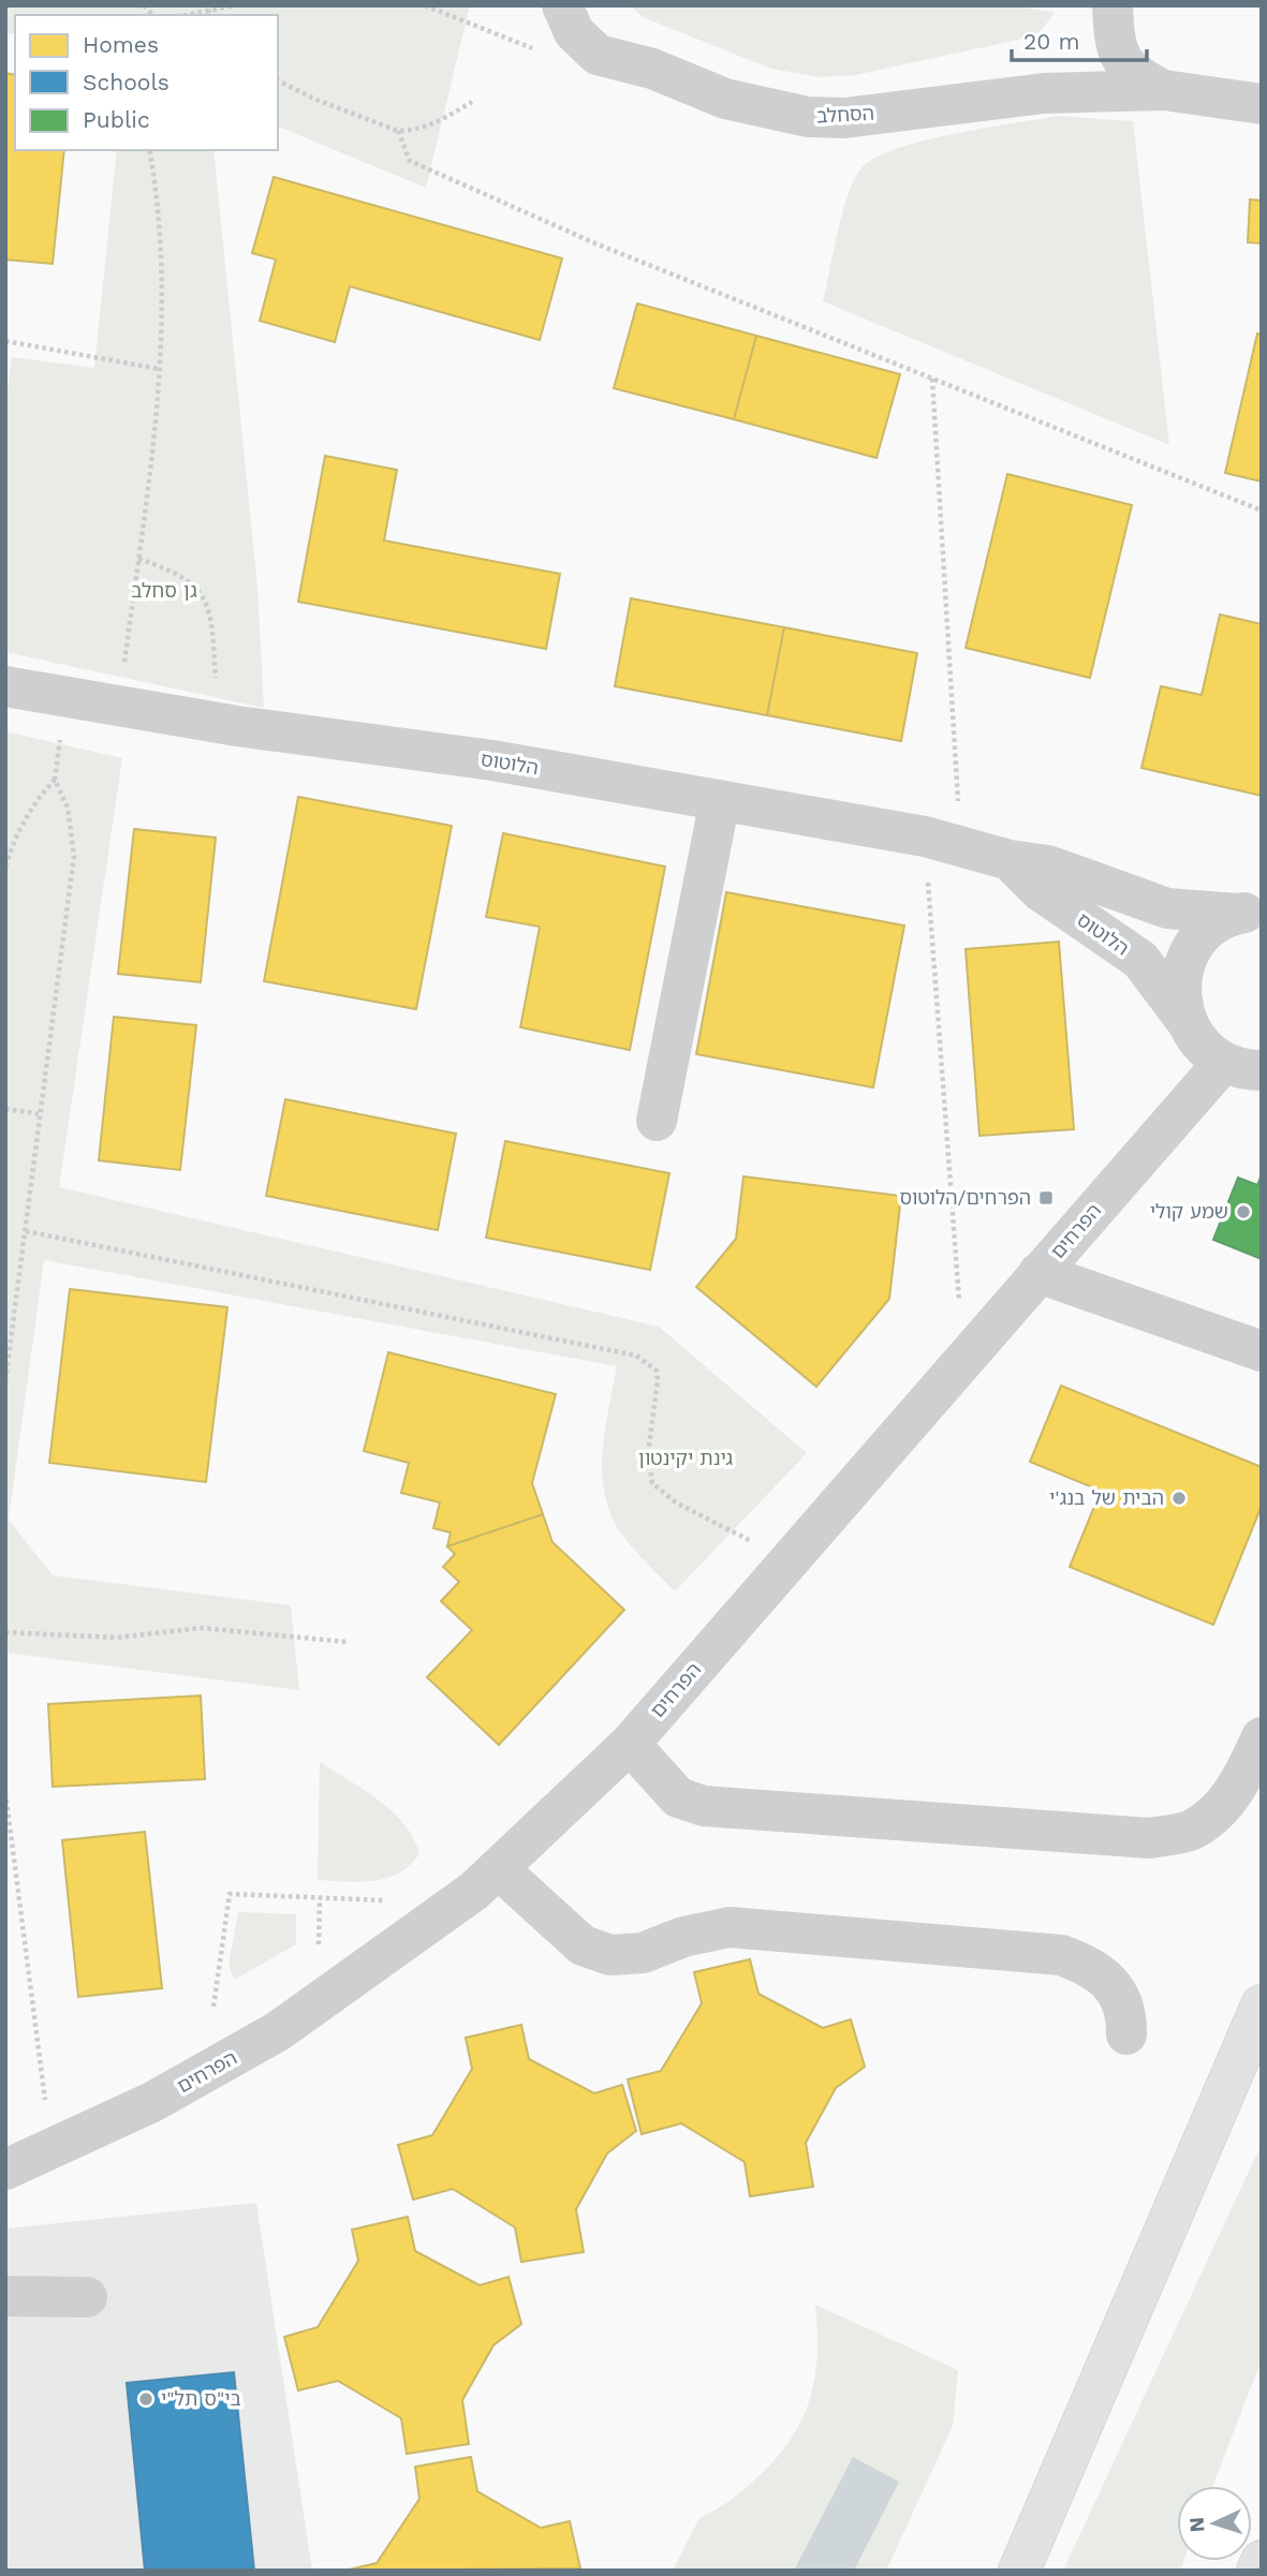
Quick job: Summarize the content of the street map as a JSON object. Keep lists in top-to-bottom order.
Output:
{
  "streets": {
    "street": ["הסחלב", "הלוטוס", "הפרחים"]
  },
  "crossings": [
    ["הלוטוס", "הפרחים"]
  ],
  "parks": ["גן סחלב", "גינת יקינטון"],
  "places": {
    "transit": ["הפרחים/הלוטוס"],
    "other": ["שמע קולי", "הבית של בנג'י", "בי\"ס תל\"י"]
  },
  "legend": ["Homes", "Schools", "Public"],
  "scale_bar": "20 m",
  "north": "left"
}
